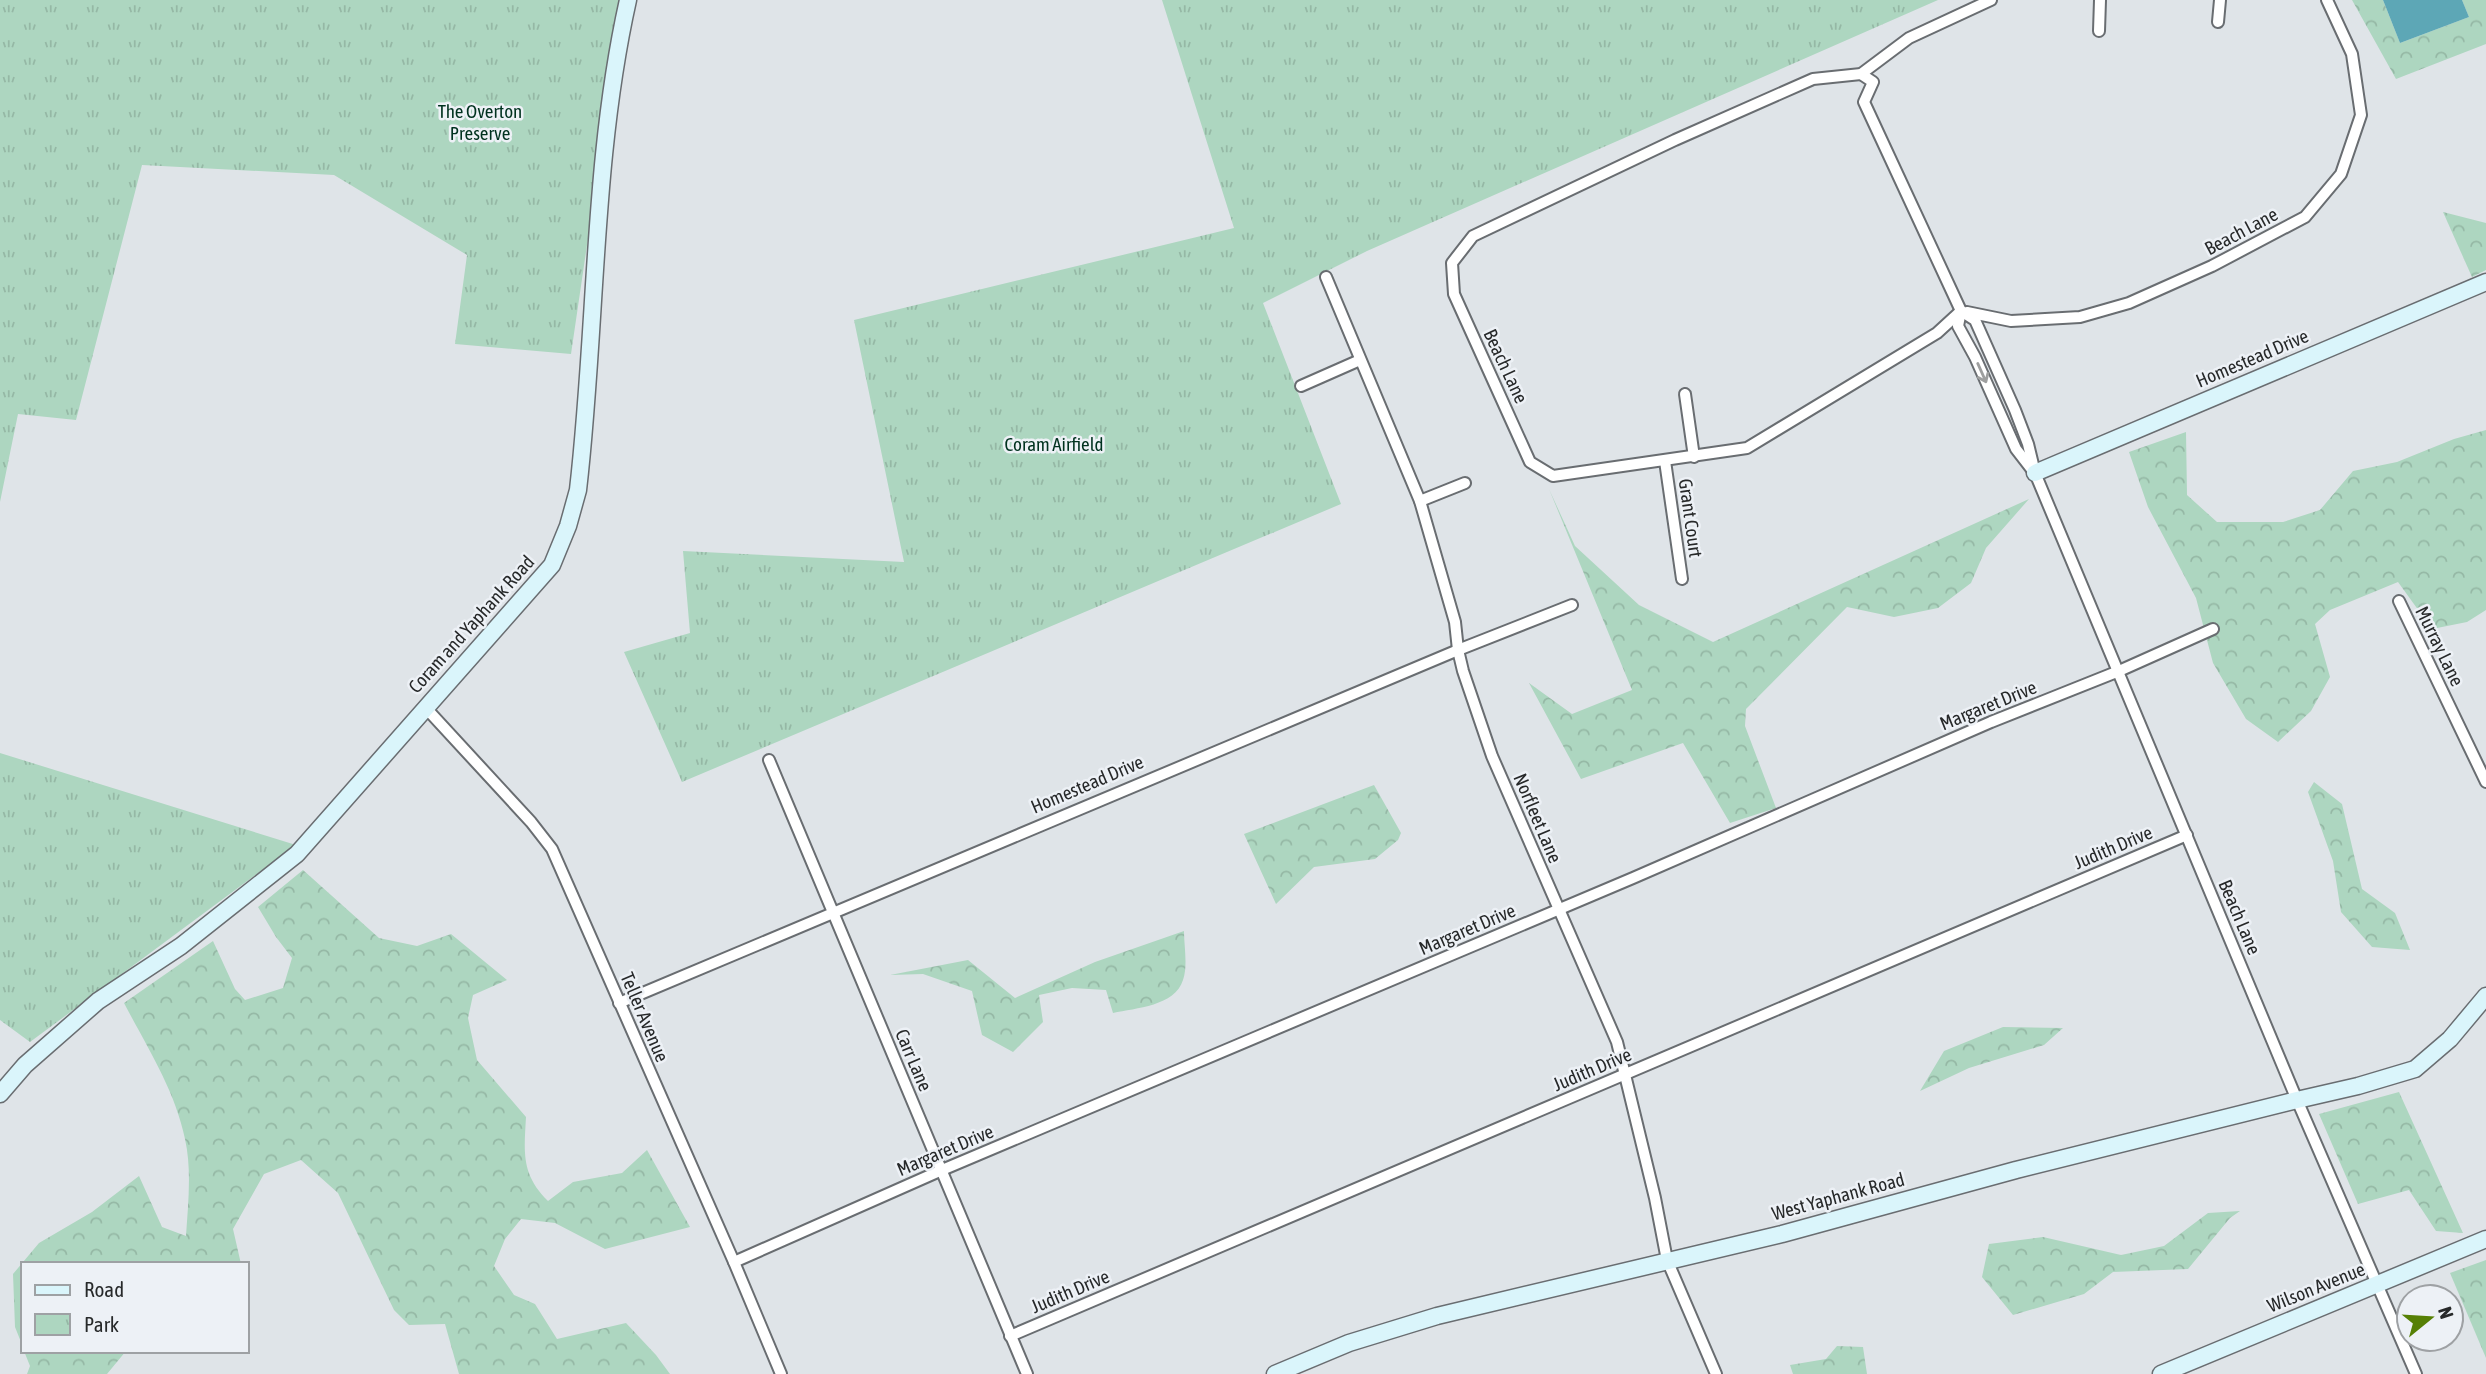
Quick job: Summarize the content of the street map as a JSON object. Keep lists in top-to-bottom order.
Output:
{
  "streets": {
    "street": [
      "Beach Lane",
      "Homestead Drive",
      "Grant Court",
      "Coram and Yaphank Road",
      "Murray Lane",
      "Margaret Drive",
      "Norfleet Lane",
      "Judith Drive",
      "Teller Avenue",
      "Carr Lane",
      "West Yaphank Road",
      "Wilson Avenue"
    ]
  },
  "crossings": [
    ["Beach Lane", "Homestead Drive"],
    ["Beach Lane", "Grant Court"],
    ["Beach Lane", "Margaret Drive"],
    ["Beach Lane", "Judith Drive"],
    ["Beach Lane", "West Yaphank Road"],
    ["Beach Lane", "Wilson Avenue"],
    ["Homestead Drive", "Norfleet Lane"],
    ["Homestead Drive", "Teller Avenue"],
    ["Homestead Drive", "Carr Lane"],
    ["Coram and Yaphank Road", "Teller Avenue"],
    ["Margaret Drive", "Norfleet Lane"],
    ["Margaret Drive", "Teller Avenue"],
    ["Margaret Drive", "Carr Lane"],
    ["Norfleet Lane", "Judith Drive"],
    ["Norfleet Lane", "West Yaphank Road"],
    ["Judith Drive", "Carr Lane"]
  ],
  "parks": ["The Overton Preserve", "Coram Airfield"],
  "legend": ["Road", "Park"],
  "north": "right"
}
